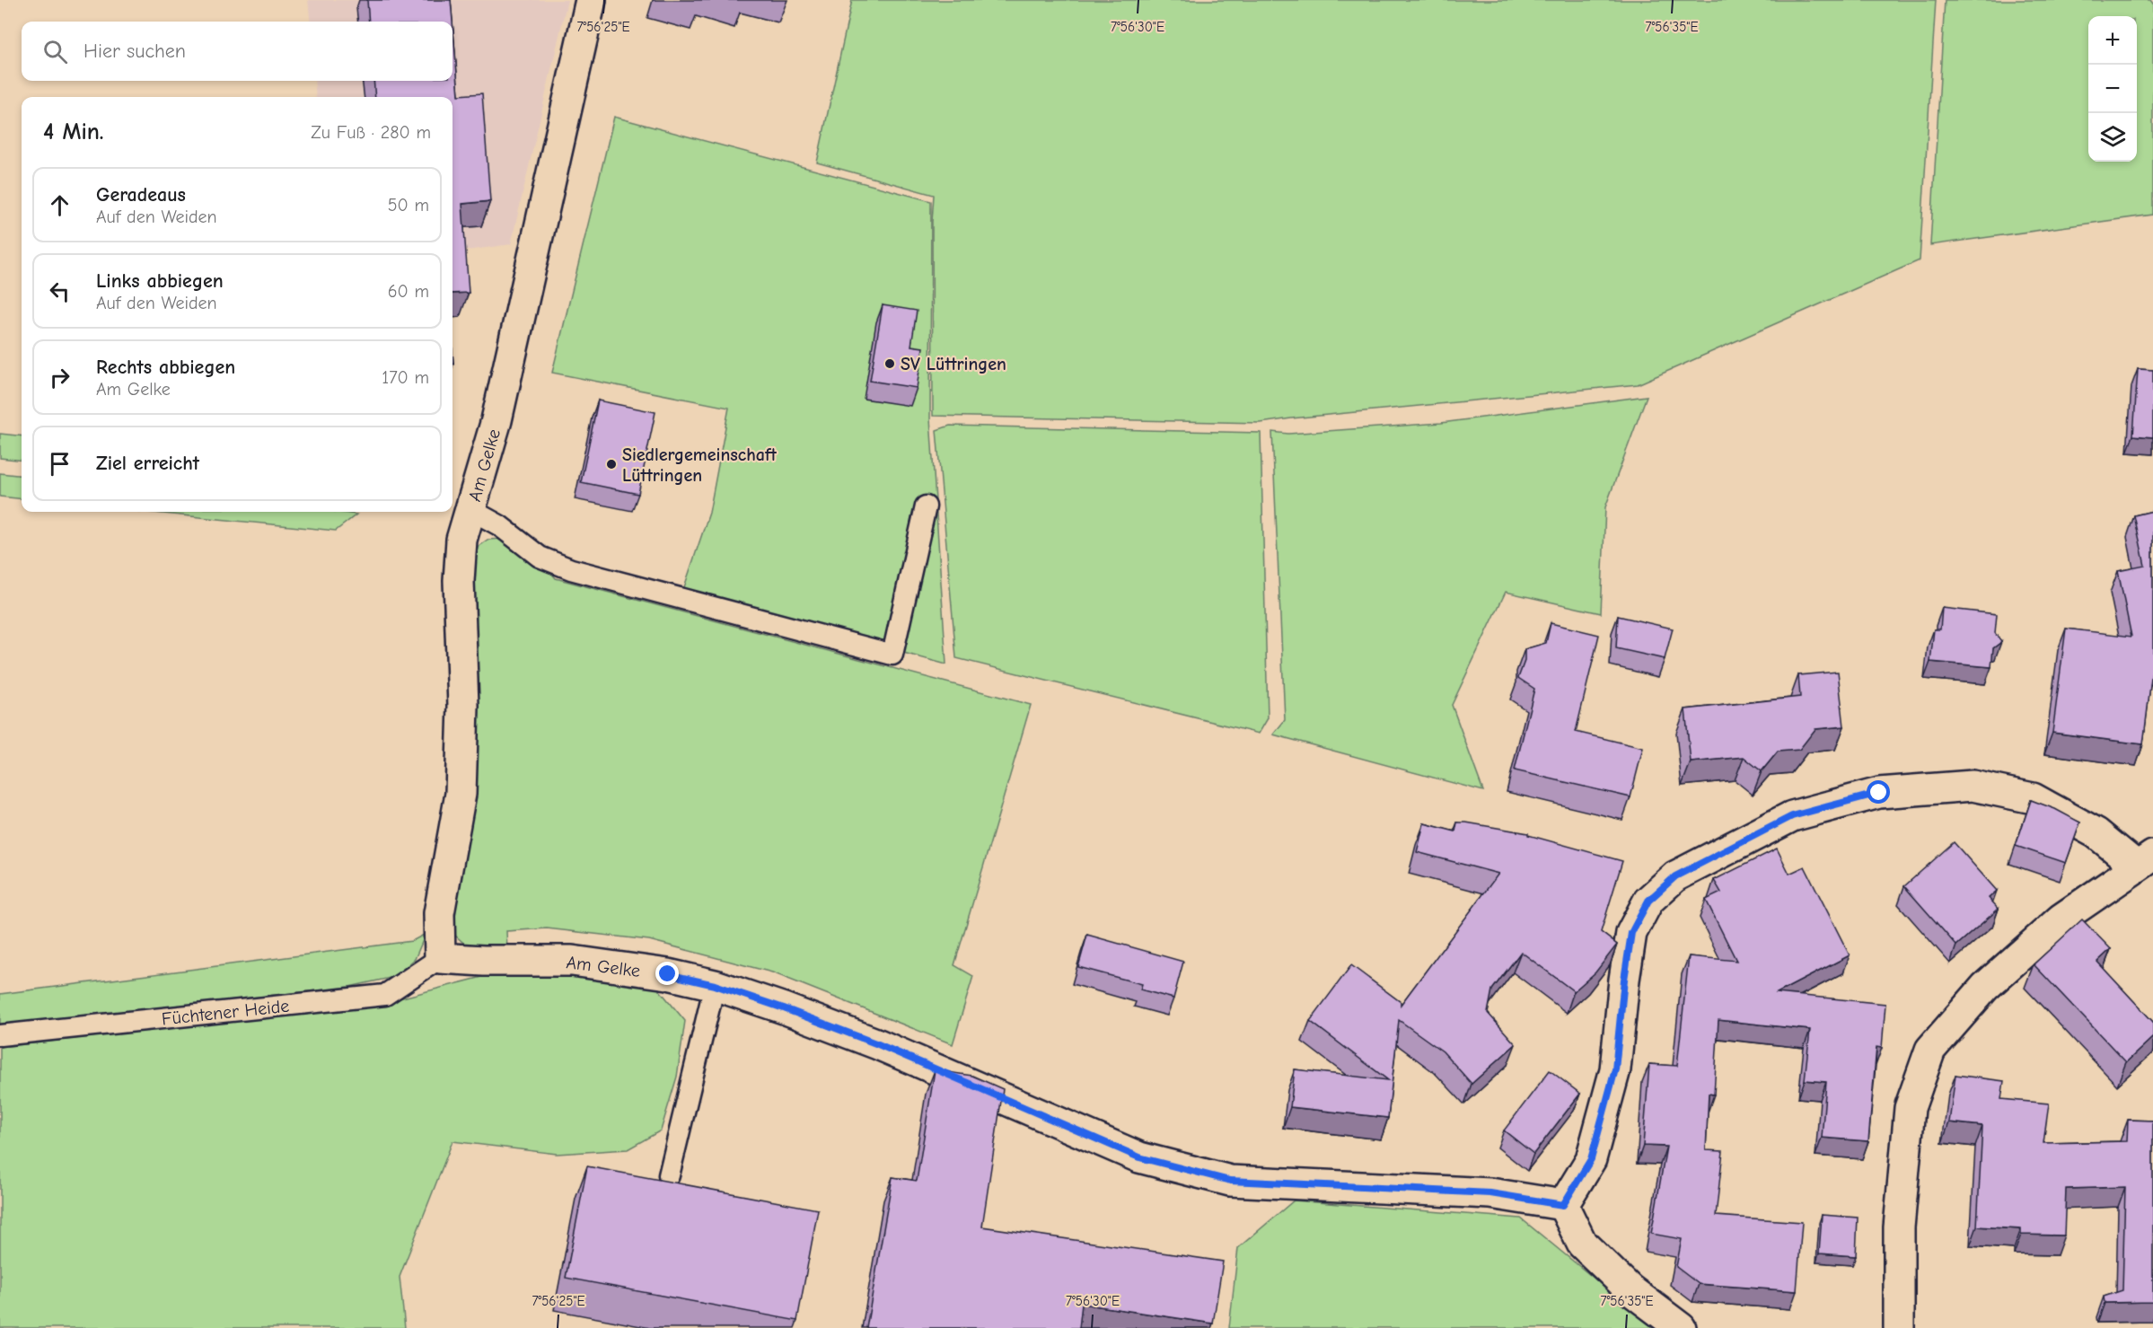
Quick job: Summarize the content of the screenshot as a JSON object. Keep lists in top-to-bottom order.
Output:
{
  "streets": {
    "street": ["Am Gelke"],
    "lane": ["Füchtener Heide"]
  },
  "crossings": [
    ["Am Gelke", "Füchtener Heide"]
  ],
  "places": ["SV Lüttringen", "Siedlergemeinschaft Lüttringen"],
  "page": {
    "map_buttons": ["+", "−"],
    "search": "Hier suchen",
    "heading": ["4 Min.", "Zu Fuß · 280 m"],
    "list": [
      ["Geradeaus", "Auf den Weiden", "50 m"],
      ["Links abbiegen", "Auf den Weiden", "60 m"],
      ["Rechts abbiegen", "Am Gelke", "170 m"],
      "Ziel erreicht"
    ]
  },
  "coordinates": ["7°56'25\"E", "7°56'30\"E", "7°56'35\"E"]
}
